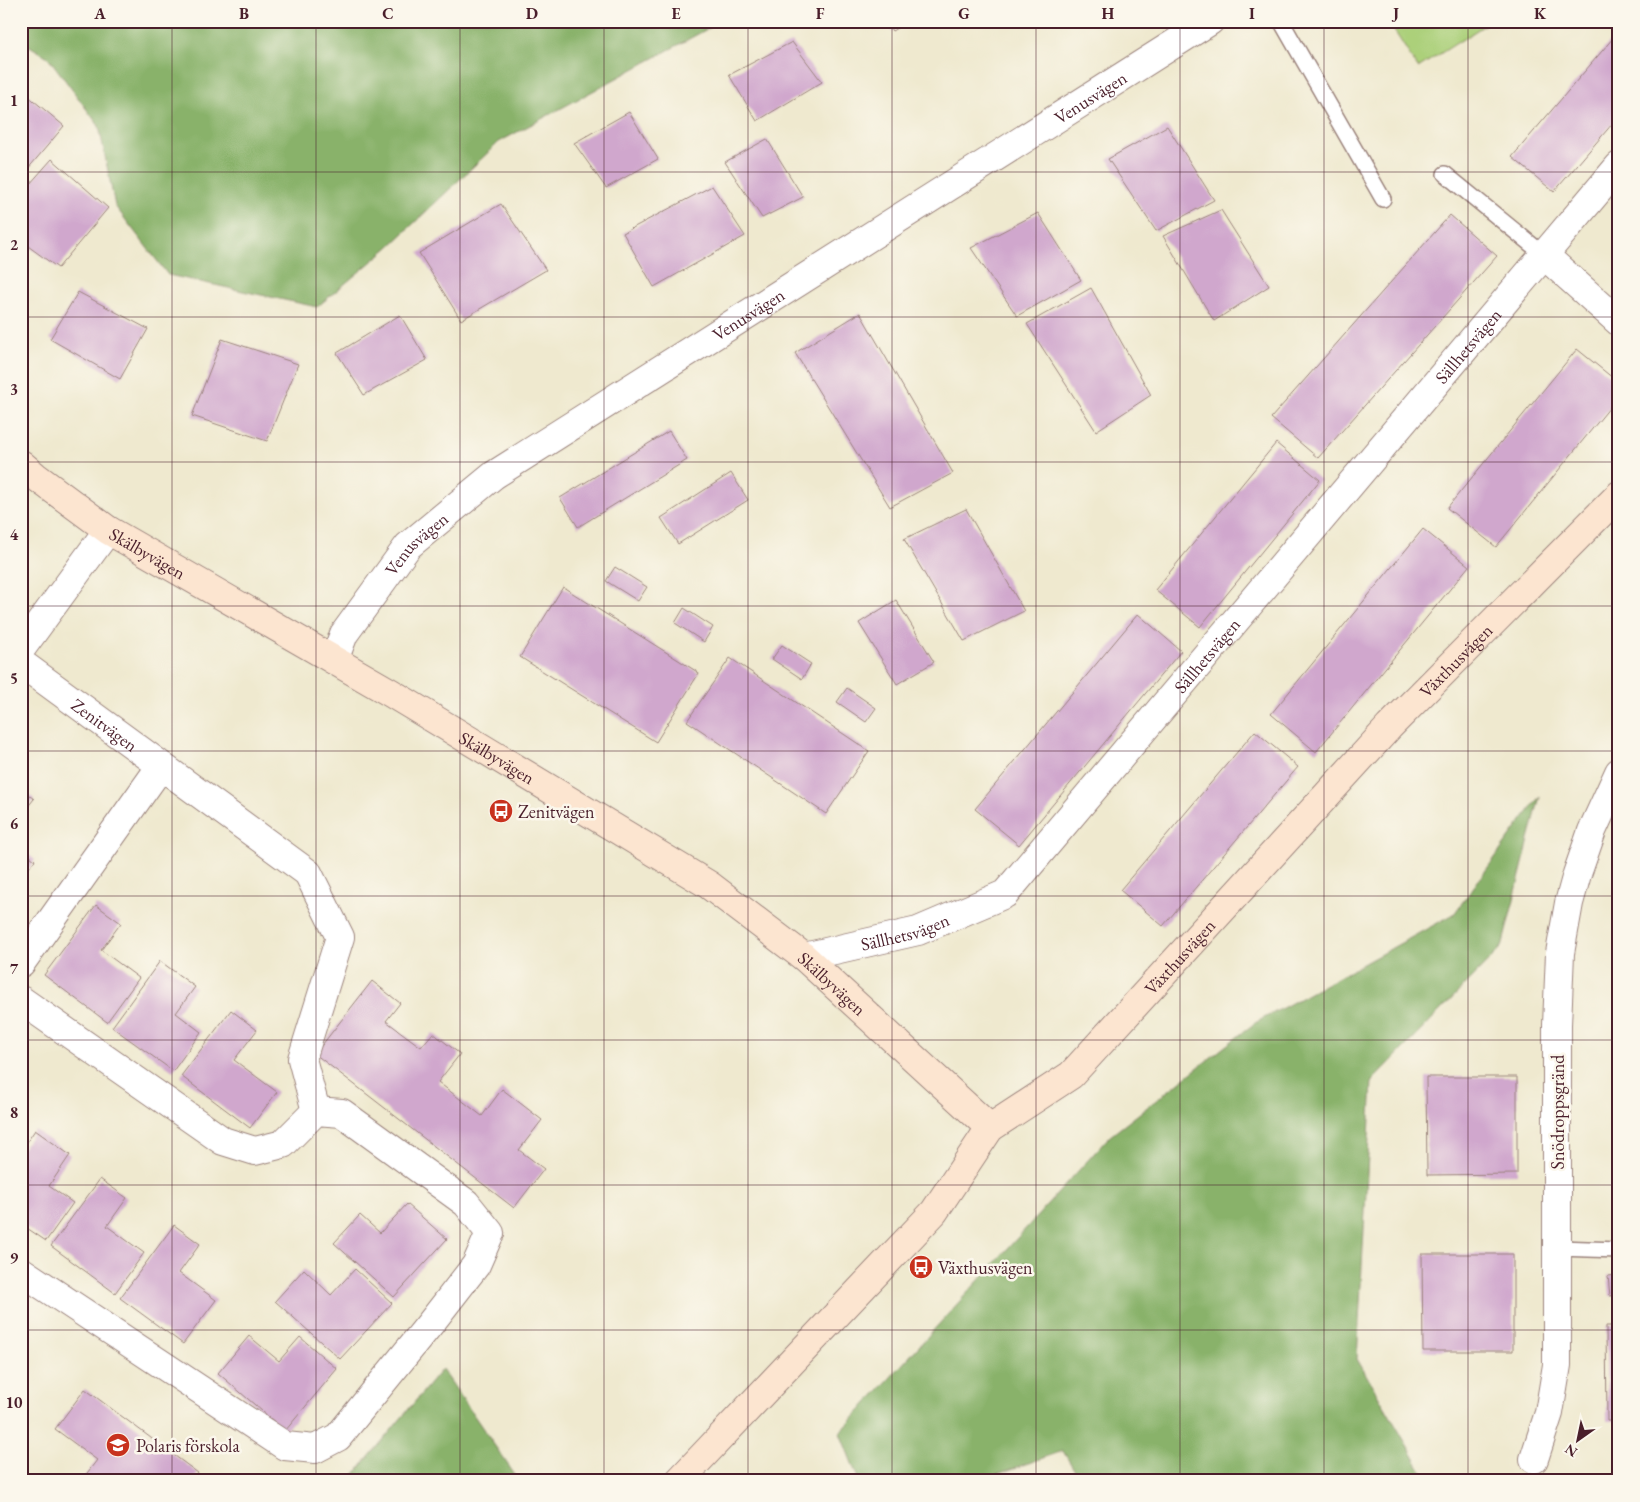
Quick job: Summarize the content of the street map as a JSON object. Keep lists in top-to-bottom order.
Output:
{
  "streets": {
    "street": [
      "Venusvägen",
      "Sällhetsvägen",
      "Skälbyvägen",
      "Växthusvägen",
      "Zenitvägen",
      "Snödroppsgränd"
    ]
  },
  "crossings": [
    ["Venusvägen", "Skälbyvägen"],
    ["Sällhetsvägen", "Skälbyvägen"],
    ["Skälbyvägen", "Växthusvägen"]
  ],
  "places": {
    "bus stop": ["Zenitvägen", "Växthusvägen"],
    "school or university": ["Polaris förskola"]
  },
  "north": "bottom left",
  "grid": {
    "columns": [
      "A",
      "B",
      "C",
      "D",
      "E",
      "F",
      "G",
      "H",
      "I",
      "J",
      "K"
    ],
    "rows": [
      "1",
      "2",
      "3",
      "4",
      "5",
      "6",
      "7",
      "8",
      "9",
      "10"
    ]
  }
}
